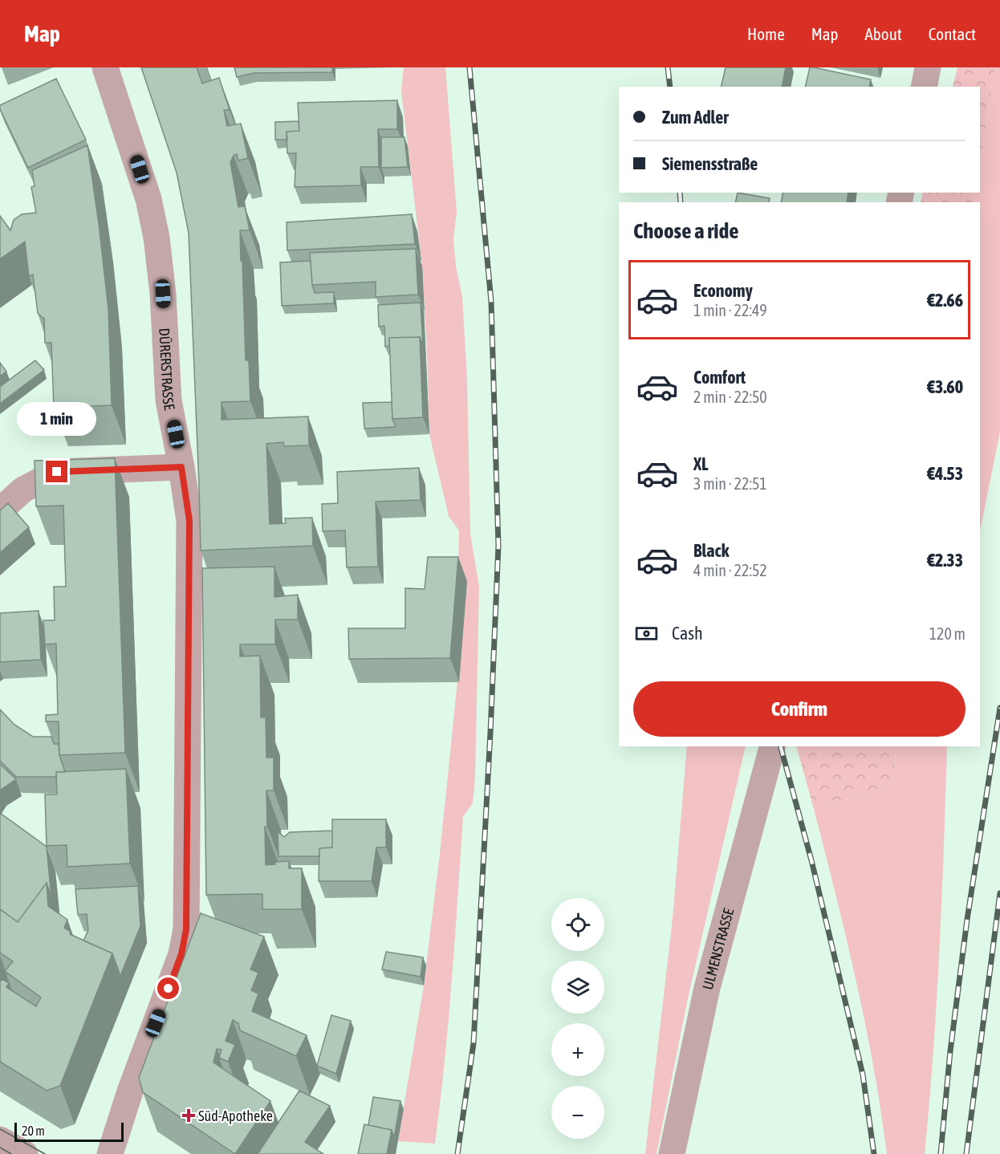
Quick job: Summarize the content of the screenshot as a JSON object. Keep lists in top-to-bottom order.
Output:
{
  "streets": {
    "street": ["DÜRERSTRASSE", "ULMENSTRASSE"]
  },
  "places": {
    "health": ["Süd-Apotheke"]
  },
  "scale_bar": "20 m",
  "page": {
    "header": "Map",
    "nav": [
      "Home",
      "Map",
      "About",
      "Contact"
    ],
    "banner": ["Zum Adler", "Siemensstraße"],
    "heading": "Choose a ride",
    "list": [
      {
        "name": "Economy",
        "note": "1 min · 22:49",
        "value": "€2.66"
      },
      {
        "name": "Comfort",
        "note": "2 min · 22:50",
        "value": "€3.60"
      },
      {
        "name": "XL",
        "note": "3 min · 22:51",
        "value": "€4.53"
      },
      {
        "name": "Black",
        "note": "4 min · 22:52",
        "value": "€2.33"
      }
    ],
    "bubble": "1 min",
    "pay": ["Cash", "120 m"],
    "buttons": "Confirm",
    "map_buttons": ["+", "−"],
    "scale": "20 m"
  }
}
